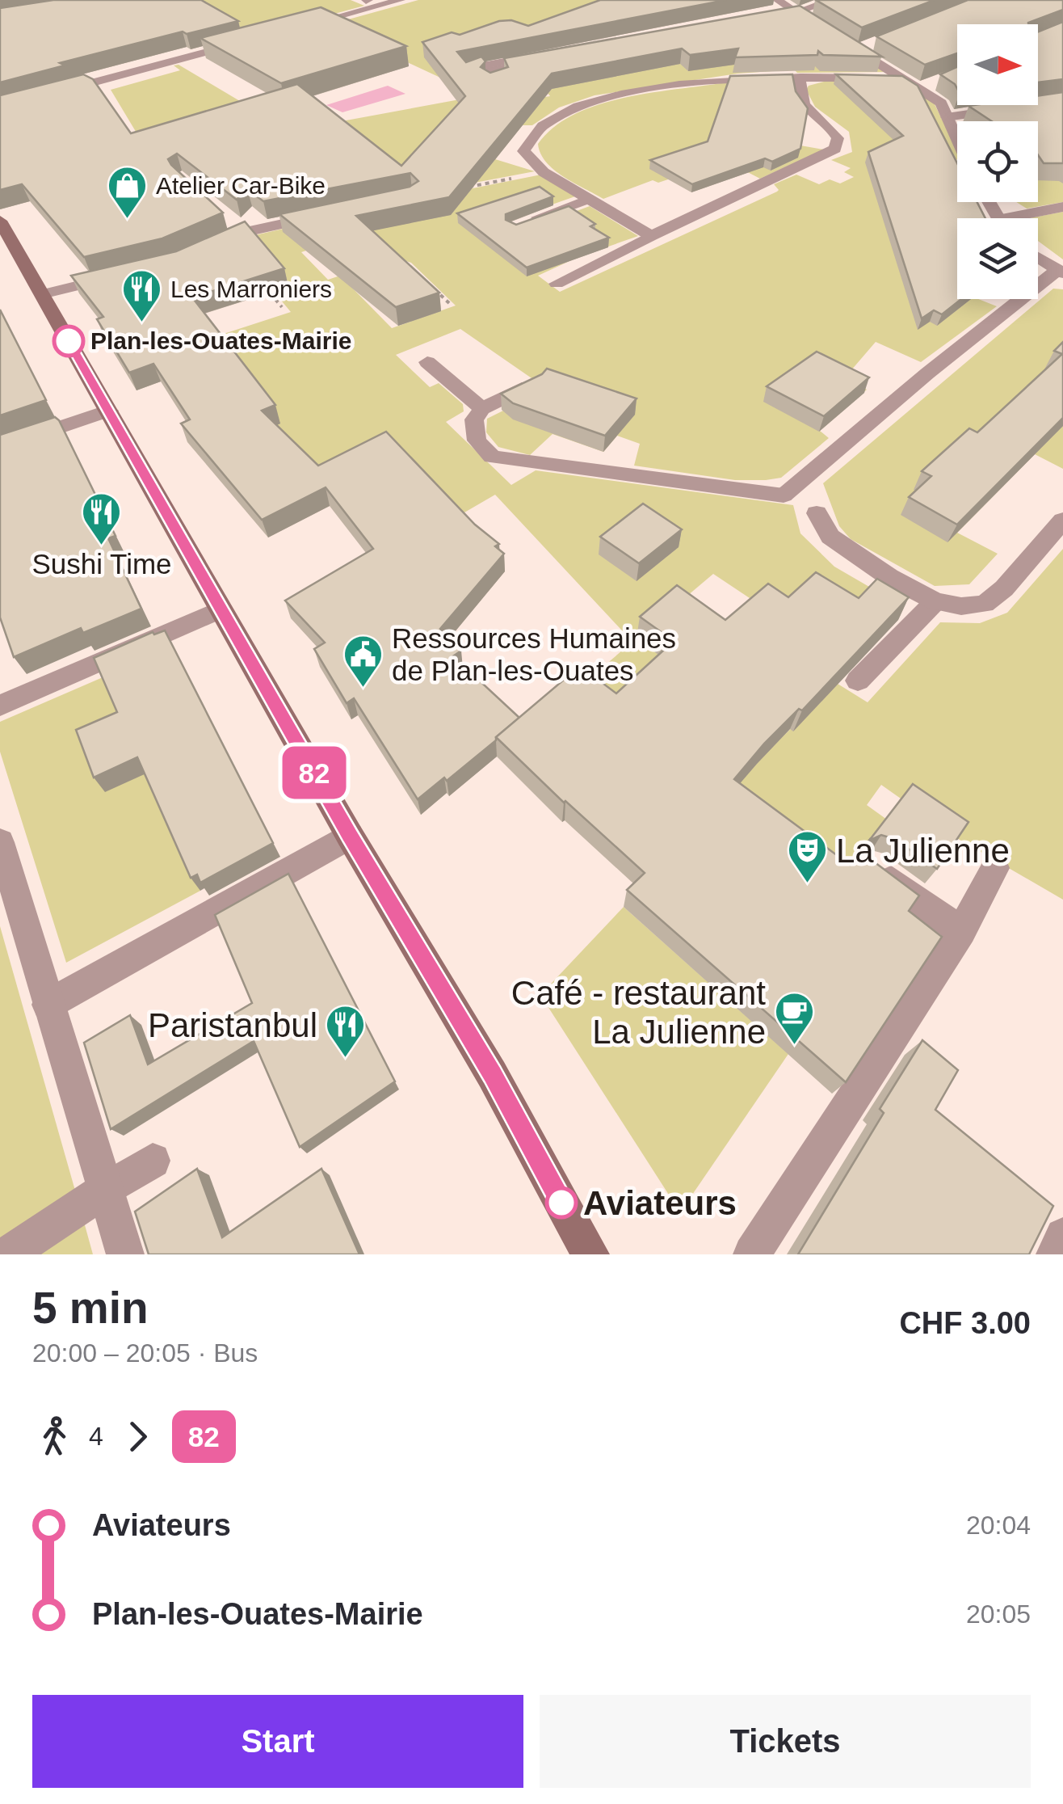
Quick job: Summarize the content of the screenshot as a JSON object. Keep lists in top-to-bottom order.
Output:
{
  "places": {
    "shop": ["Atelier Car-Bike"],
    "restaurant": ["Les Marroniers", "Sushi Time", "Paristanbul"],
    "other": ["Plan-les-Ouates-Mairie", "Aviateurs"],
    "public building": ["Ressources Humaines de Plan-les-Ouates"],
    "theatre": ["La Julienne"],
    "cafe": ["Café - restaurant La Julienne"]
  },
  "lines": ["bus line 82"],
  "north": "right",
  "page": {
    "on_map": "82",
    "heading": ["5 min", "20:00 – 20:05 · Bus", "CHF 3.00"],
    "legs": ["4", "82"],
    "list": [
      {
        "name": "Aviateurs",
        "value": "20:04"
      },
      {
        "name": "Plan-les-Ouates-Mairie",
        "value": "20:05"
      }
    ],
    "buttons": ["Start", "Tickets"]
  }
}
